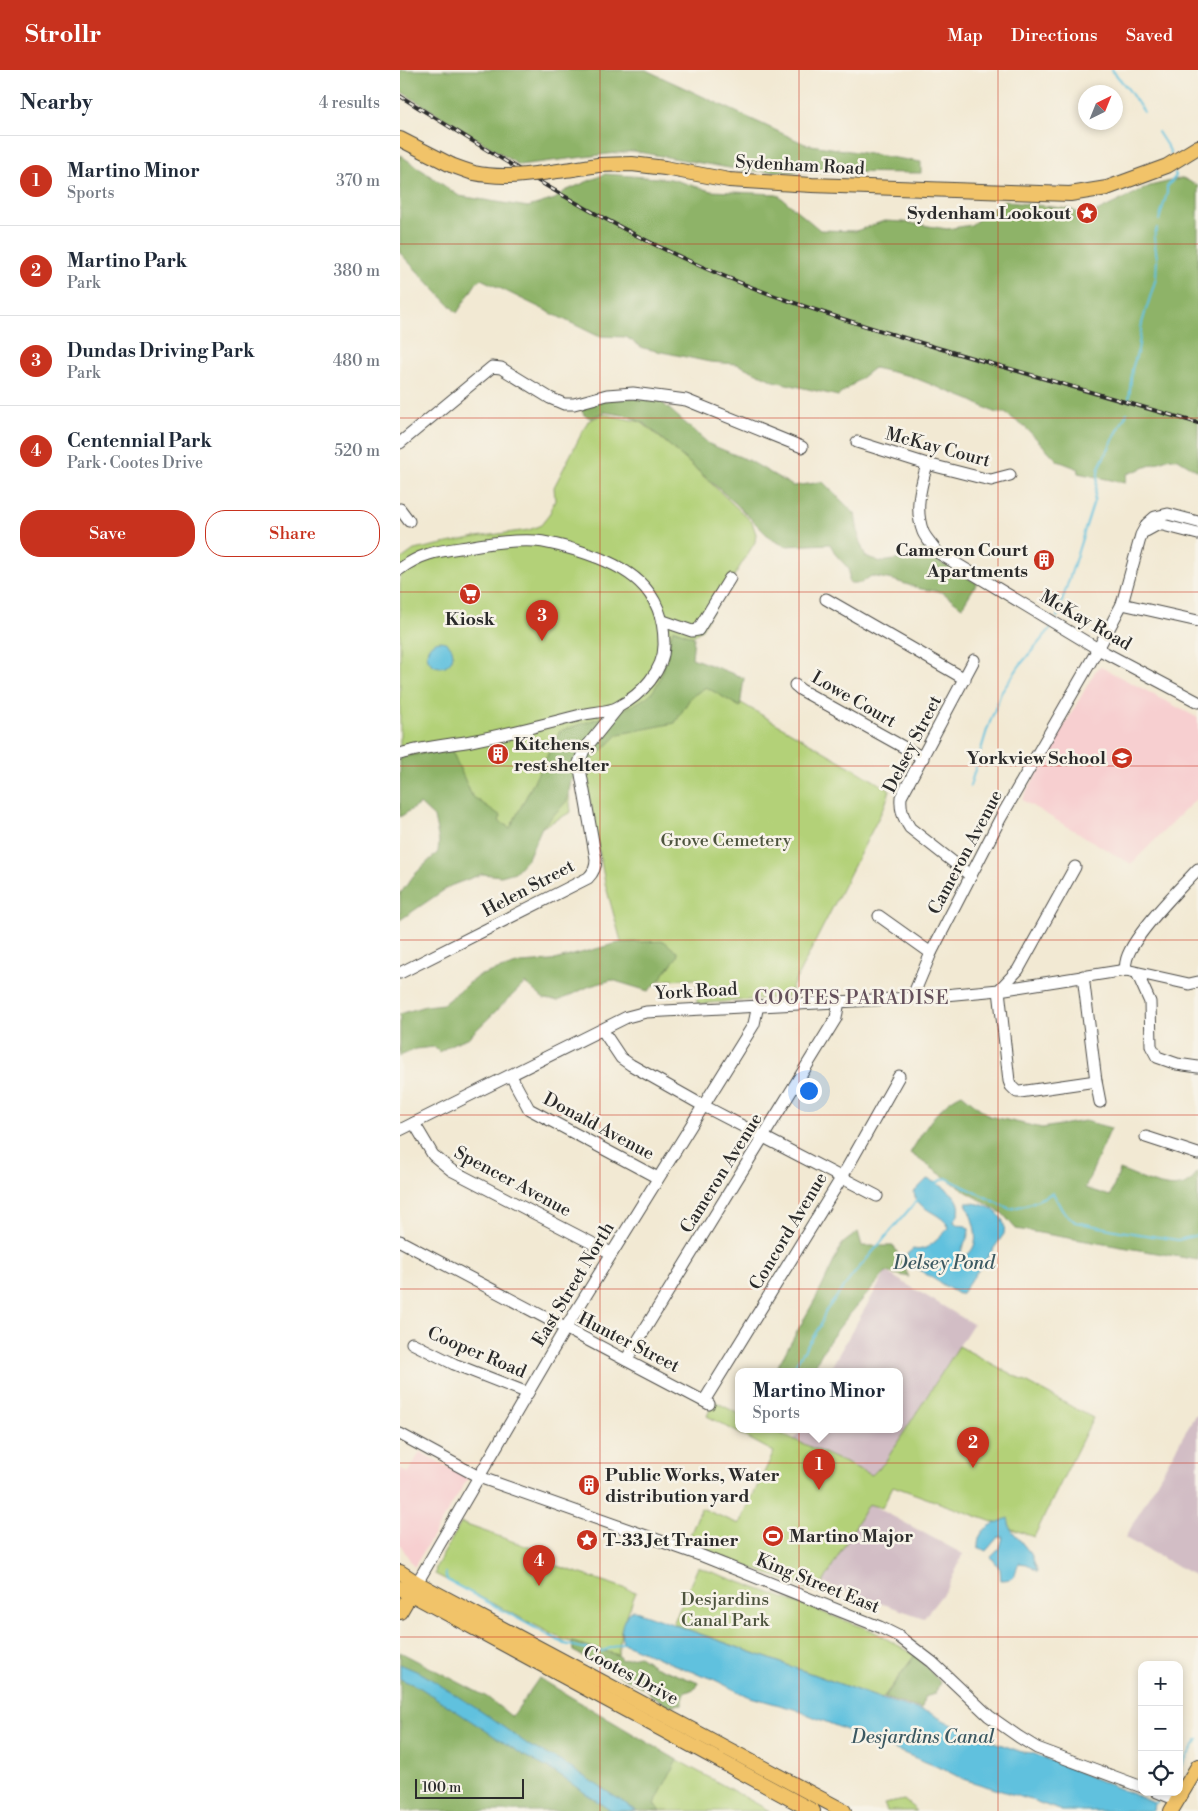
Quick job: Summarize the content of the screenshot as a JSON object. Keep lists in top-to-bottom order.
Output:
{
  "streets": {
    "main road": ["Sydenham Road", "Cootes Drive"],
    "street": [
      "McKay Court",
      "McKay Road",
      "Lowe Court",
      "Delsey Street",
      "Cameron Avenue",
      "Helen Street",
      "York Road",
      "Donald Avenue",
      "Spencer Avenue",
      "Concord Avenue",
      "East Street North",
      "Hunter Street",
      "Cooper Road",
      "King Street East"
    ]
  },
  "crossings": [
    ["McKay Court", "McKay Road"],
    ["McKay Road", "Cameron Avenue"],
    ["Lowe Court", "Delsey Street"],
    ["Delsey Street", "Cameron Avenue"],
    ["Cameron Avenue", "York Road"],
    ["Cameron Avenue", "Hunter Street"],
    ["York Road", "Donald Avenue"],
    ["York Road", "Spencer Avenue"],
    ["York Road", "East Street North"],
    ["Donald Avenue", "East Street North"],
    ["Spencer Avenue", "East Street North"],
    ["Concord Avenue", "Hunter Street"],
    ["East Street North", "Hunter Street"],
    ["East Street North", "Cooper Road"],
    ["East Street North", "King Street East"],
    ["East Street North", "Cootes Drive"]
  ],
  "districts": ["COOTES PARADISE"],
  "water": ["Delsey Pond", "Desjardins Canal"],
  "parks": ["Grove Cemetery", "Desjardins Canal Park"],
  "places": {
    "place": ["Sydenham Lookout", "T-33 Jet Trainer"],
    "building": ["Cameron Court Apartments", "Kitchens, rest shelter", "Public Works, Water distribution yard"],
    "supermarket": ["Kiosk"],
    "school or university": ["Yorkview School"],
    "sports": ["Martino Major"]
  },
  "scale_bar": "100 m",
  "north": "top right",
  "page": {
    "header": "Strollr",
    "nav": ["Map", "Directions", "Saved"],
    "heading": ["Nearby", "4 results"],
    "list": [
      {
        "mark": "1",
        "name": "Martino Minor",
        "note": "Sports",
        "value": "370 m"
      },
      {
        "mark": "2",
        "name": "Martino Park",
        "note": "Park",
        "value": "380 m"
      },
      {
        "mark": "3",
        "name": "Dundas Driving Park",
        "note": "Park",
        "value": "480 m"
      },
      {
        "mark": "4",
        "name": "Centennial Park",
        "note": "Park · Cootes Drive",
        "value": "520 m"
      }
    ],
    "buttons": ["Save", "Share"],
    "pins": [
      "3",
      "2",
      "1",
      "4"
    ],
    "popup": ["Martino Minor", "Sports"],
    "map_buttons": ["+", "−"],
    "scale": "100 m"
  }
}
